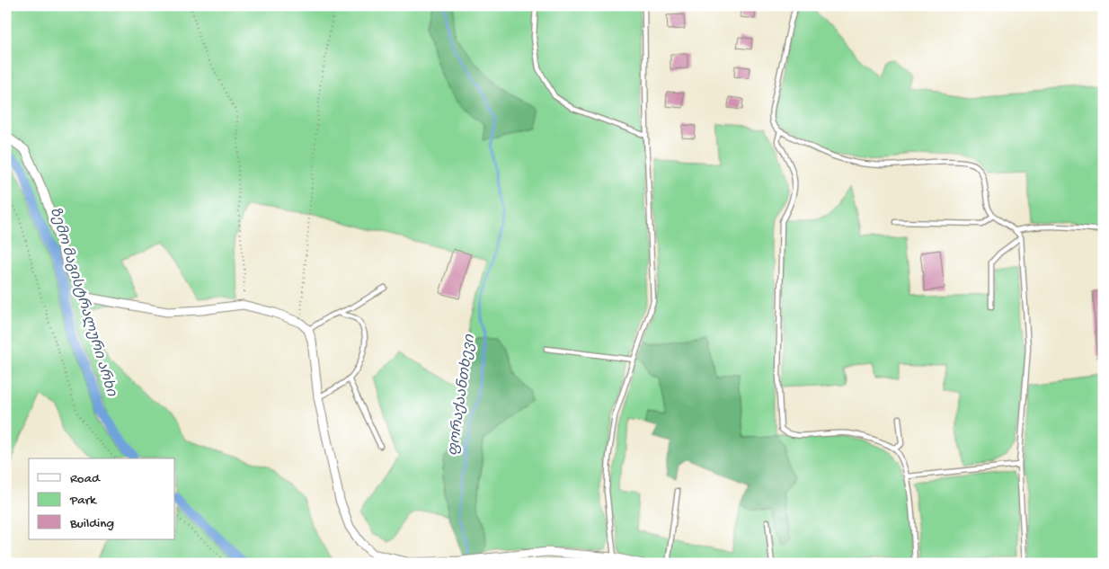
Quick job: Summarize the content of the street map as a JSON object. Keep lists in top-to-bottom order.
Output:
{
  "water": ["ზემო მაგისტრალური არხი", "ფორაქაანთხევი"],
  "legend": ["Road", "Park", "Building"]
}
